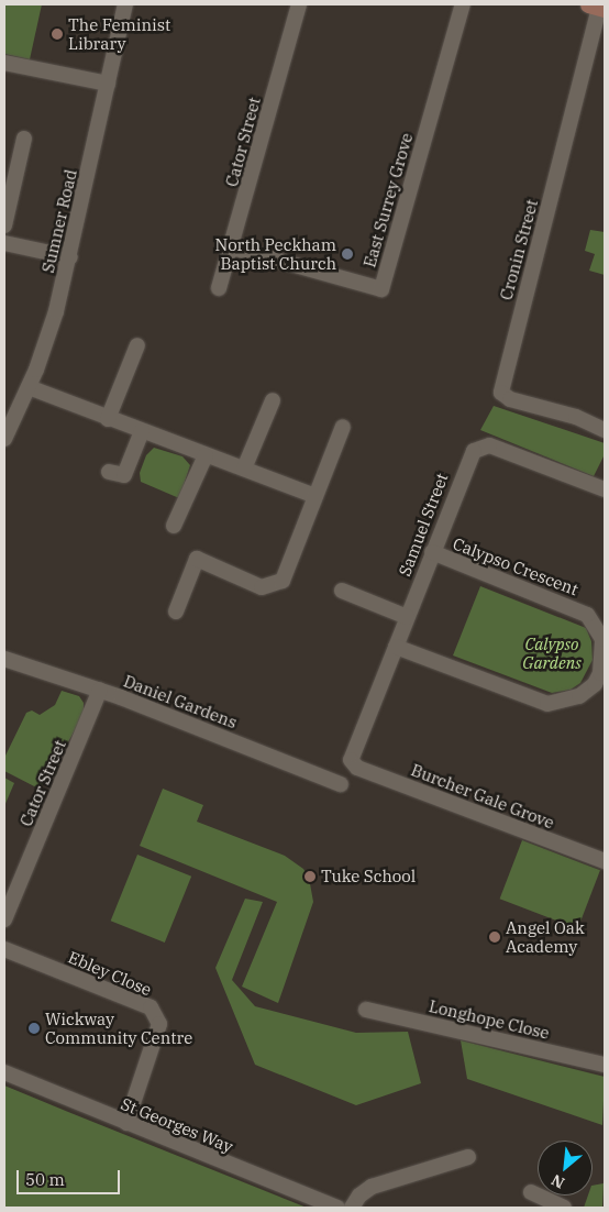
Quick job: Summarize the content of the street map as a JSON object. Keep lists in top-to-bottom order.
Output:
{
  "streets": {
    "street": [
      "Cator Street",
      "East Surrey Grove",
      "Sumner Road",
      "Cronin Street",
      "Samuel Street",
      "Calypso Crescent",
      "Daniel Gardens",
      "Burcher Gale Grove",
      "Ebley Close",
      "Longhope Close",
      "St Georges Way"
    ]
  },
  "crossings": [
    ["Cator Street", "East Surrey Grove"],
    ["Cator Street", "Daniel Gardens"],
    ["Samuel Street", "Calypso Crescent"],
    ["Samuel Street", "Burcher Gale Grove"],
    ["Ebley Close", "St Georges Way"]
  ],
  "parks": ["Calypso Gardens"],
  "places": [
    "The Feminist Library",
    "North Peckham Baptist Church",
    "Tuke School",
    "Angel Oak Academy",
    "Wickway Community Centre"
  ],
  "scale_bar": "50 m",
  "north": "bottom left"
}
